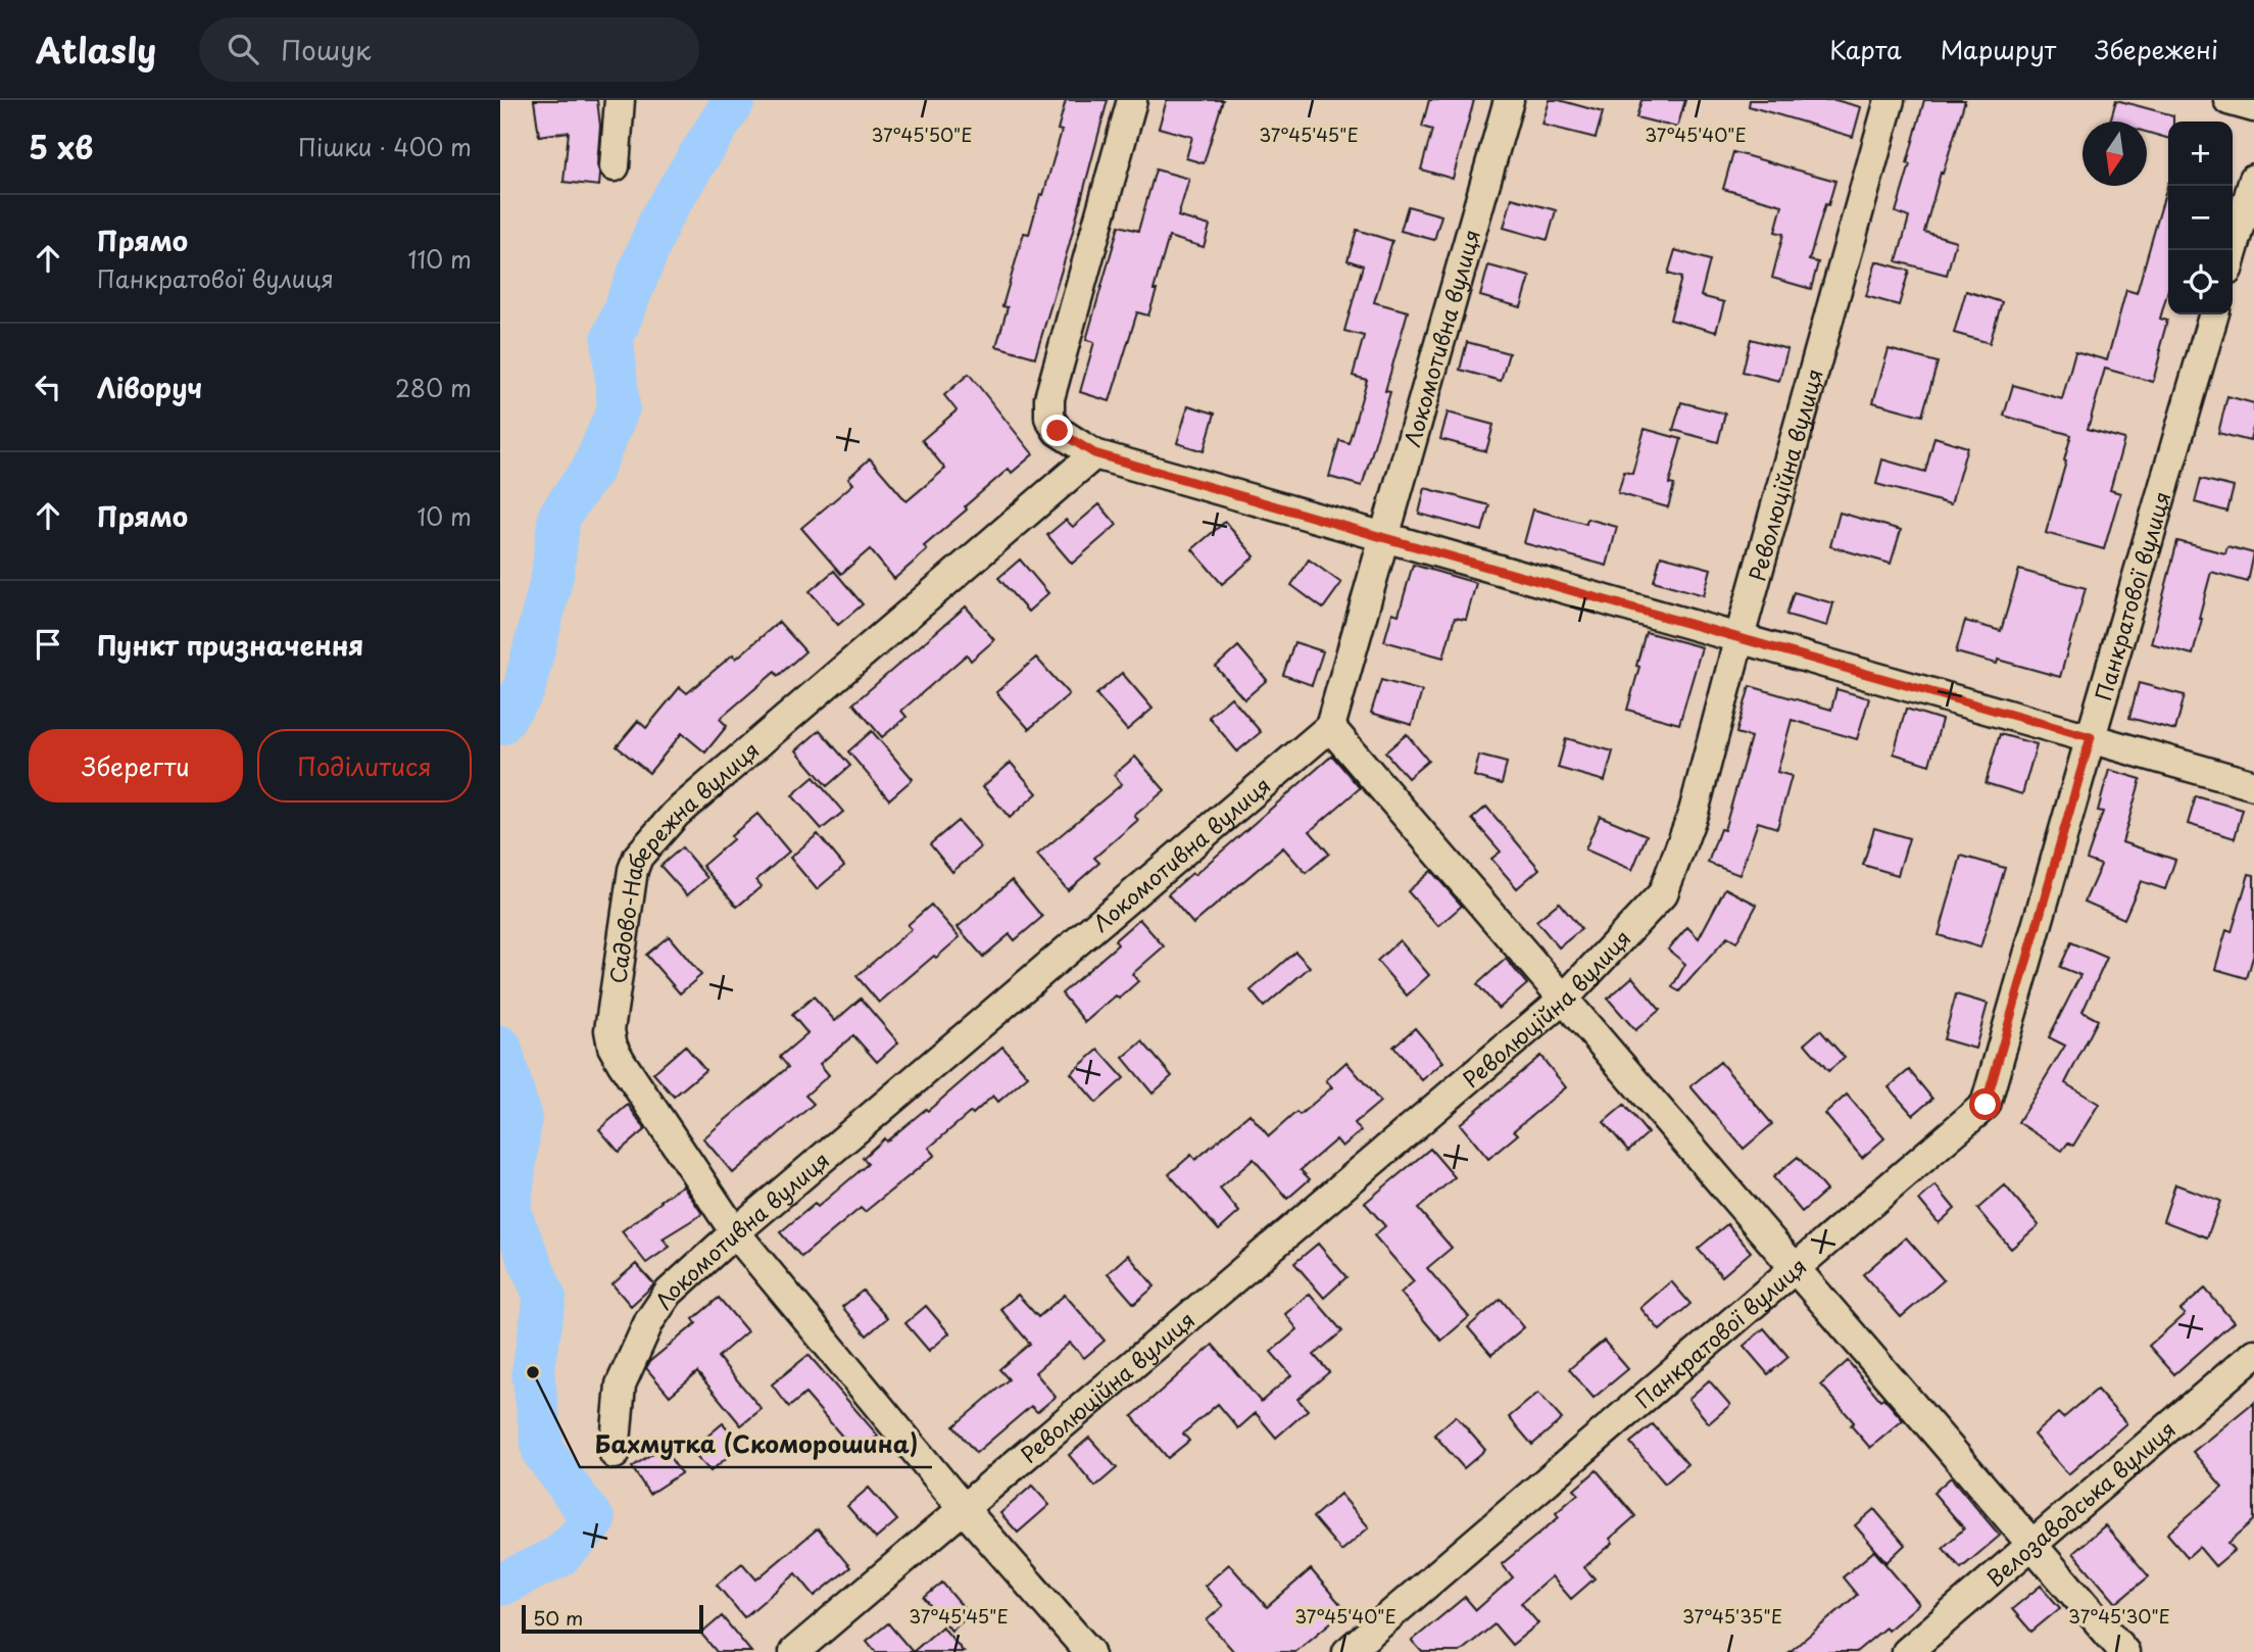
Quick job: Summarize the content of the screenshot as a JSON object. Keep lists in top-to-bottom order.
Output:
{
  "streets": {
    "street": [
      "Локомотивна вулиця",
      "Революційна вулиця",
      "Панкратової вулиця",
      "Садово-Набережна вулиця",
      "Велозаводська вулиця"
    ]
  },
  "crossings": [
    ["Локомотивна вулиця", "Садово-Набережна вулиця"],
    ["Революційна вулиця", "Садово-Набережна вулиця"]
  ],
  "places": ["Бахмутка (Скоморошина)"],
  "scale_bar": "50 m",
  "north": "bottom",
  "page": {
    "header": "Atlasly",
    "search": "Пошук",
    "nav": ["Карта", "Маршрут", "Збережені"],
    "heading": ["5 хв", "Пішки · 400 m"],
    "map_buttons": ["+", "−"],
    "list": [
      ["Прямо", "Панкратової вулиця", "110 m"],
      ["Ліворуч", "280 m"],
      ["Прямо", "10 m"],
      "Пункт призначення"
    ],
    "buttons": ["Зберегти", "Поділитися"],
    "scale": "50 m"
  },
  "coordinates": [
    "37°45'50\"E",
    "37°45'45\"E",
    "37°45'40\"E",
    "37°45'35\"E",
    "37°45'30\"E"
  ]
}
